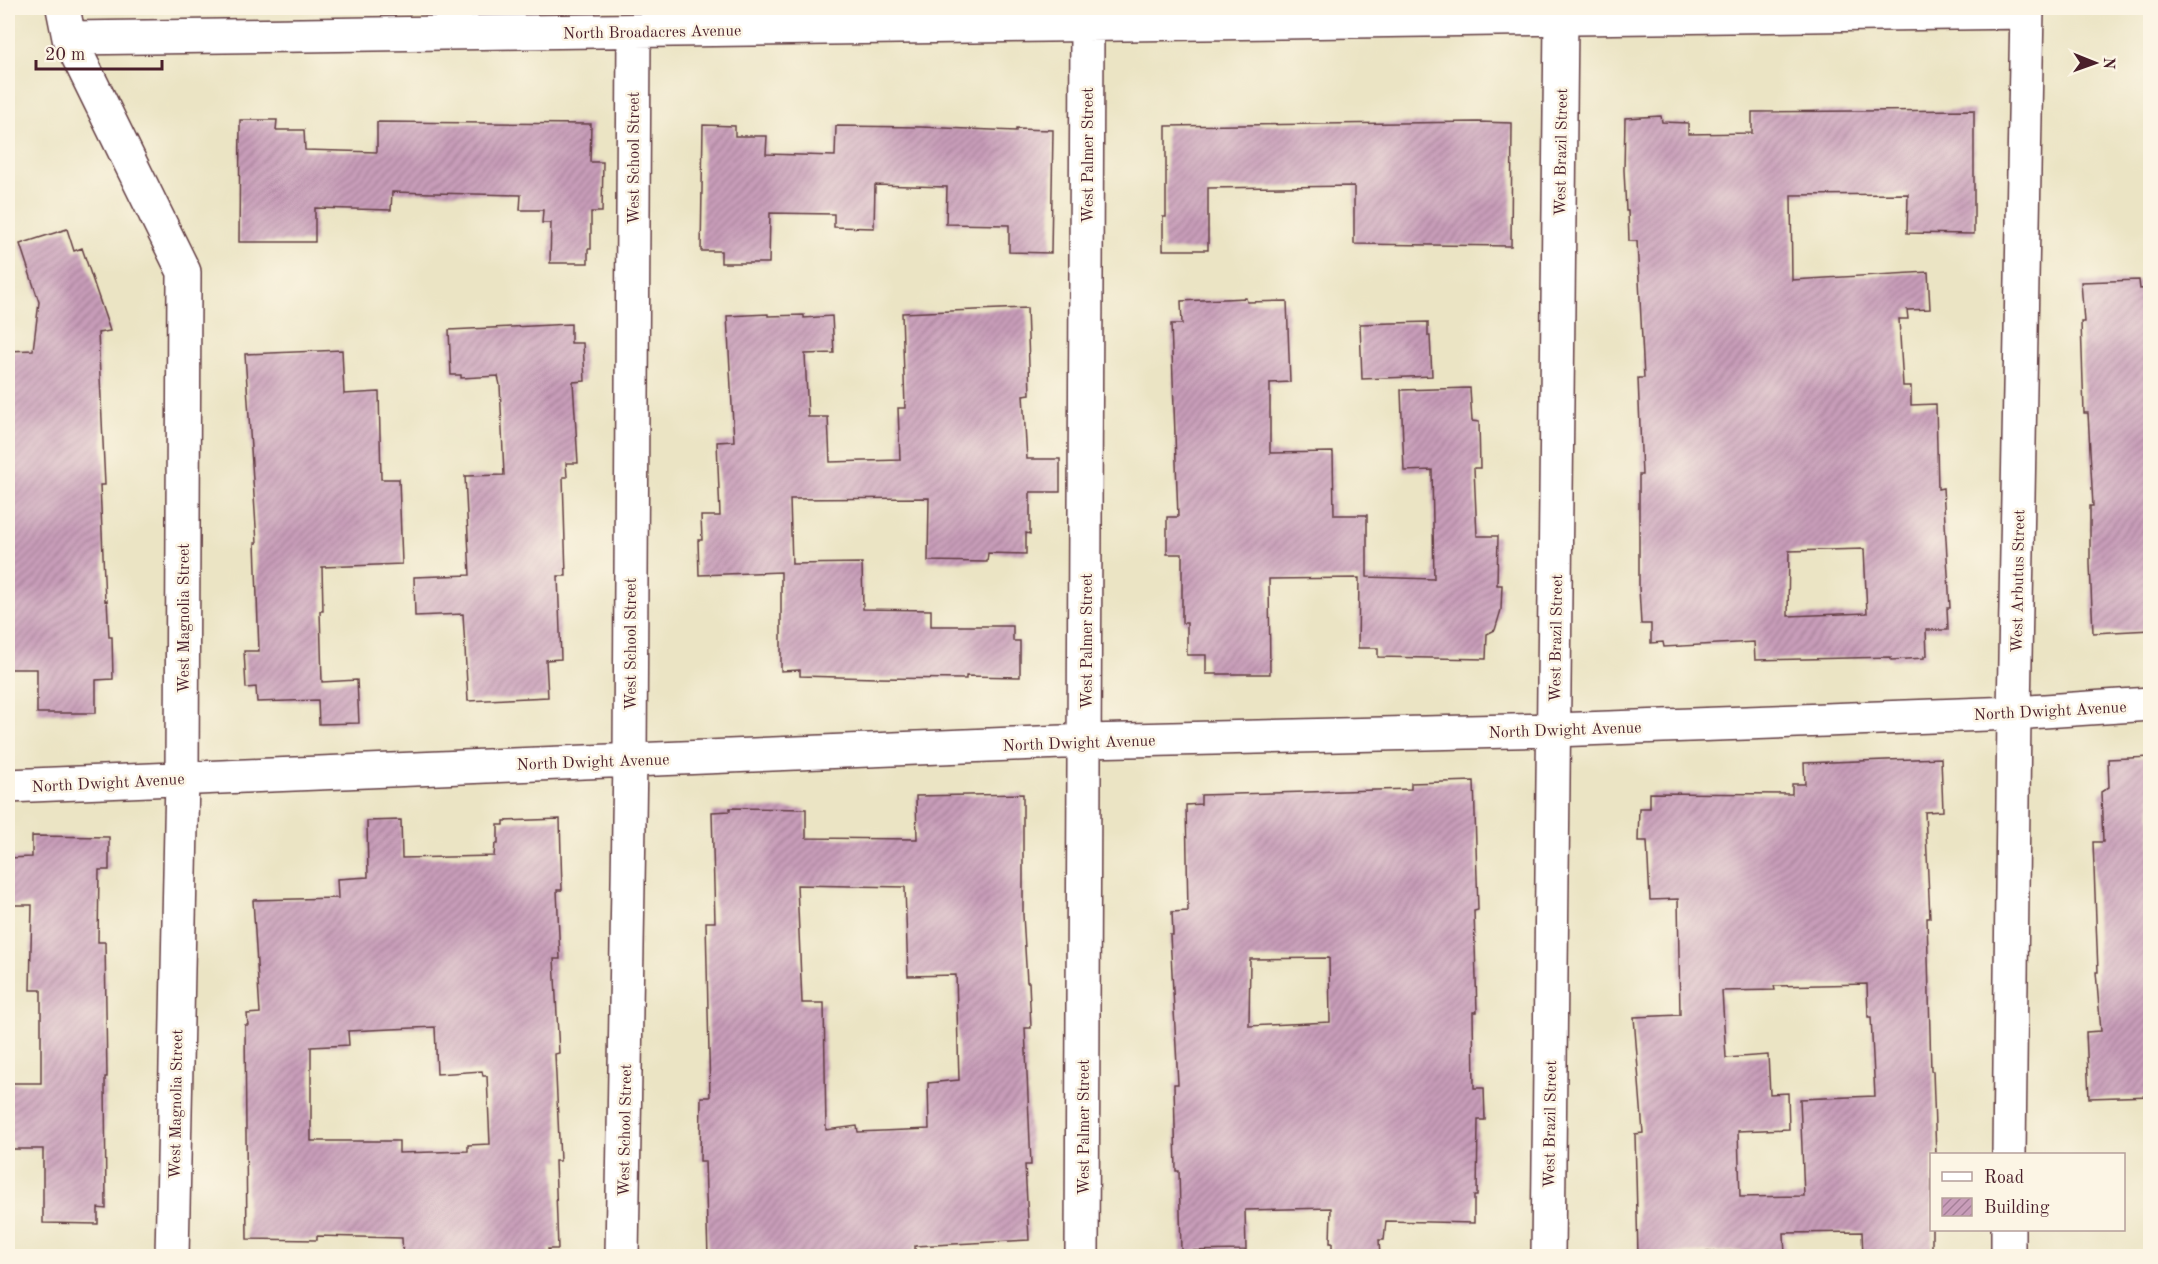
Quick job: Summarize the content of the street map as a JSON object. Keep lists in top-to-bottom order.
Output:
{
  "streets": {
    "street": [
      "North Broadacres Avenue",
      "West Brazil Street",
      "West Palmer Street",
      "West School Street",
      "West Arbutus Street",
      "West Magnolia Street",
      "North Dwight Avenue"
    ]
  },
  "crossings": [
    ["North Broadacres Avenue", "West Brazil Street"],
    ["North Broadacres Avenue", "West Palmer Street"],
    ["North Broadacres Avenue", "West School Street"],
    ["North Broadacres Avenue", "West Arbutus Street"],
    ["North Broadacres Avenue", "West Magnolia Street"],
    ["West Brazil Street", "North Dwight Avenue"],
    ["West Palmer Street", "North Dwight Avenue"],
    ["West School Street", "North Dwight Avenue"],
    ["West Arbutus Street", "North Dwight Avenue"],
    ["West Magnolia Street", "North Dwight Avenue"]
  ],
  "legend": ["Road", "Building"],
  "scale_bar": "20 m",
  "north": "right"
}
